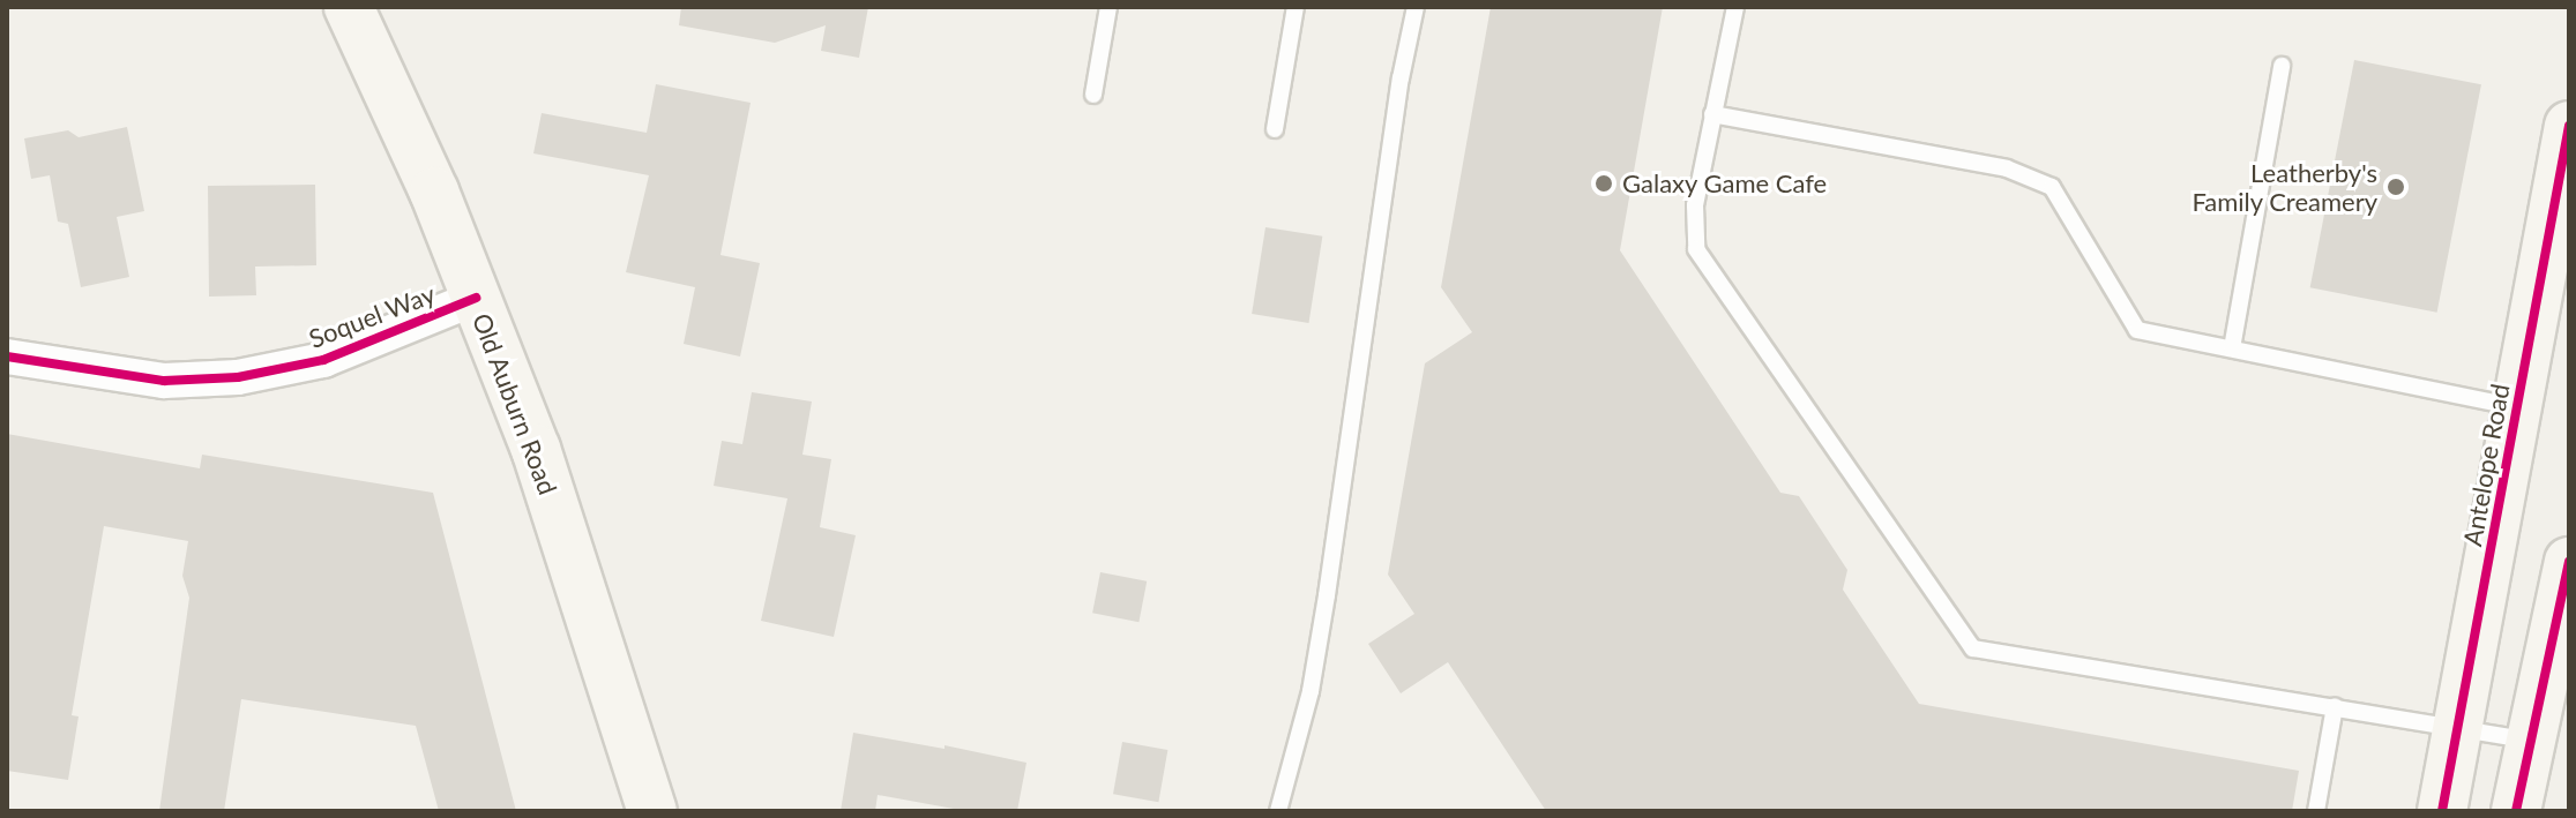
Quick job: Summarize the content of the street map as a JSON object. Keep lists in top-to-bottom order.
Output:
{
  "streets": {
    "main road": ["Old Auburn Road", "Antelope Road"],
    "street": ["Soquel Way"]
  },
  "crossings": [
    ["Soquel Way", "Old Auburn Road"]
  ],
  "places": ["Galaxy Game Cafe", "Leatherby's Family Creamery"]
}
